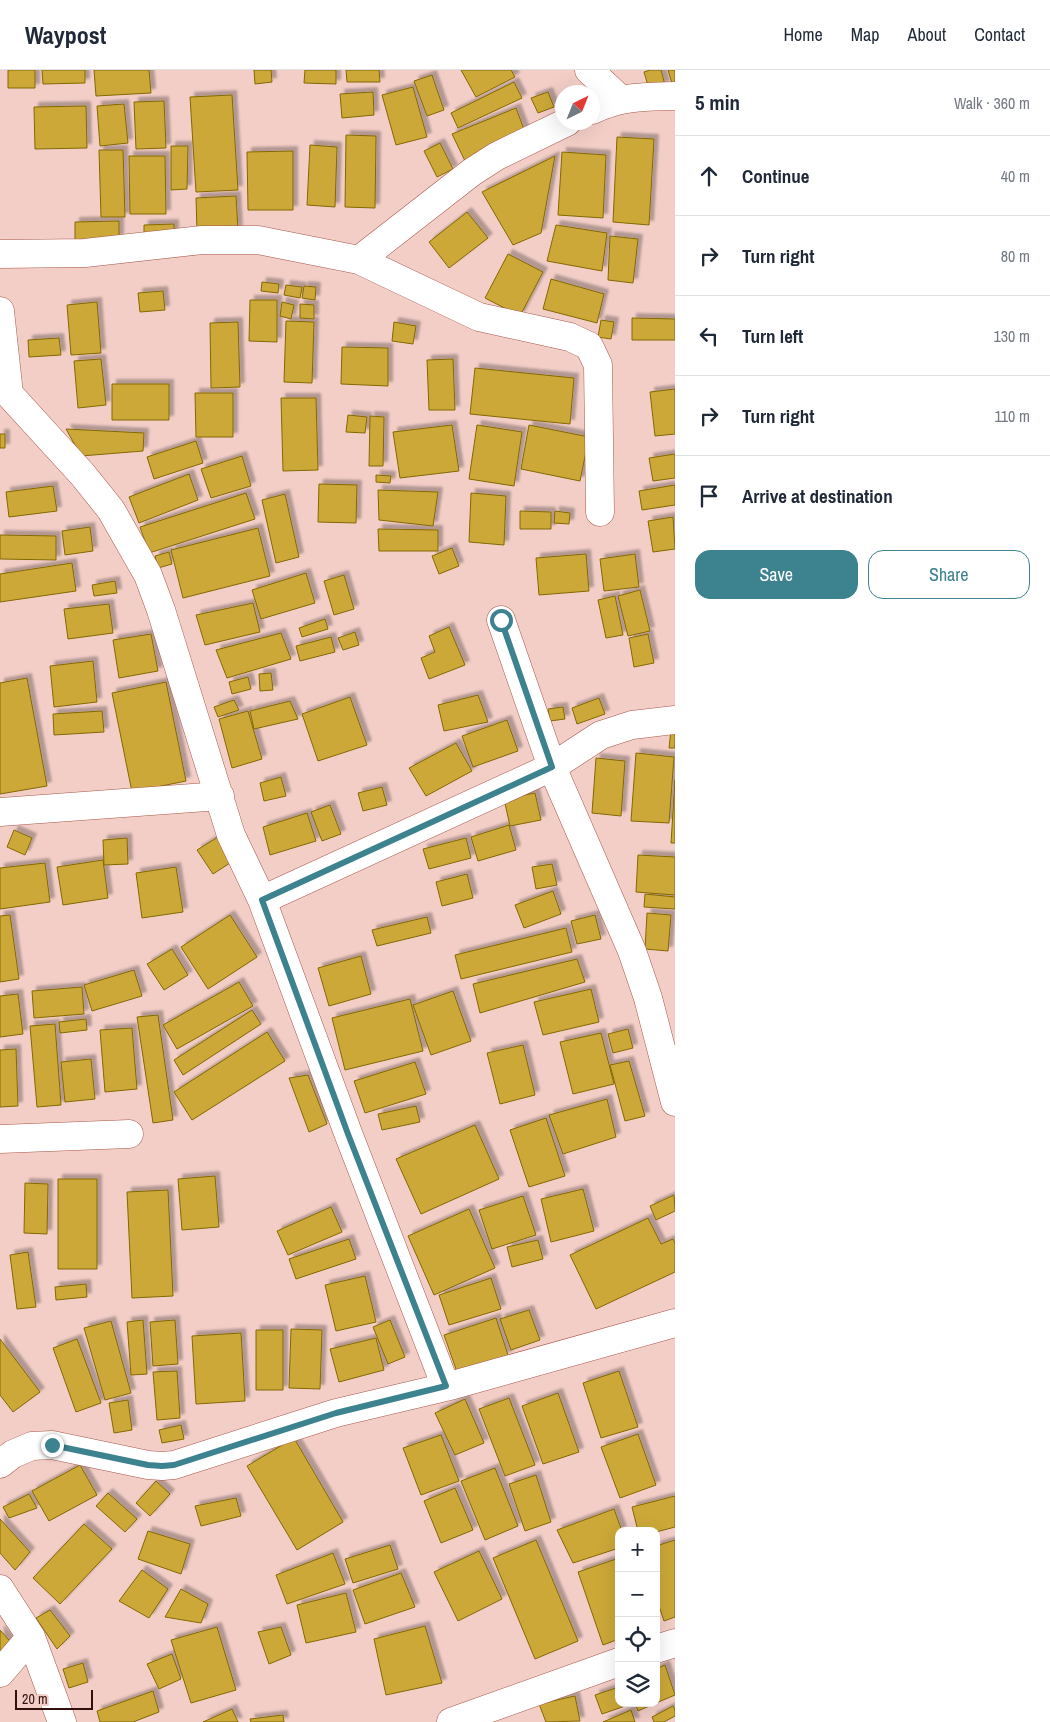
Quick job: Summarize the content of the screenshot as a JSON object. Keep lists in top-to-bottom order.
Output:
{
  "scale_bar": "20 m",
  "north": "top right",
  "page": {
    "header": "Waypost",
    "nav": [
      "Home",
      "Map",
      "About",
      "Contact"
    ],
    "heading": ["5 min", "Walk · 360 m"],
    "list": [
      ["Continue", "40 m"],
      ["Turn right", "80 m"],
      ["Turn left", "130 m"],
      ["Turn right", "110 m"],
      "Arrive at destination"
    ],
    "buttons": ["Save", "Share"],
    "map_buttons": ["+", "−"],
    "scale": "20 m"
  }
}
